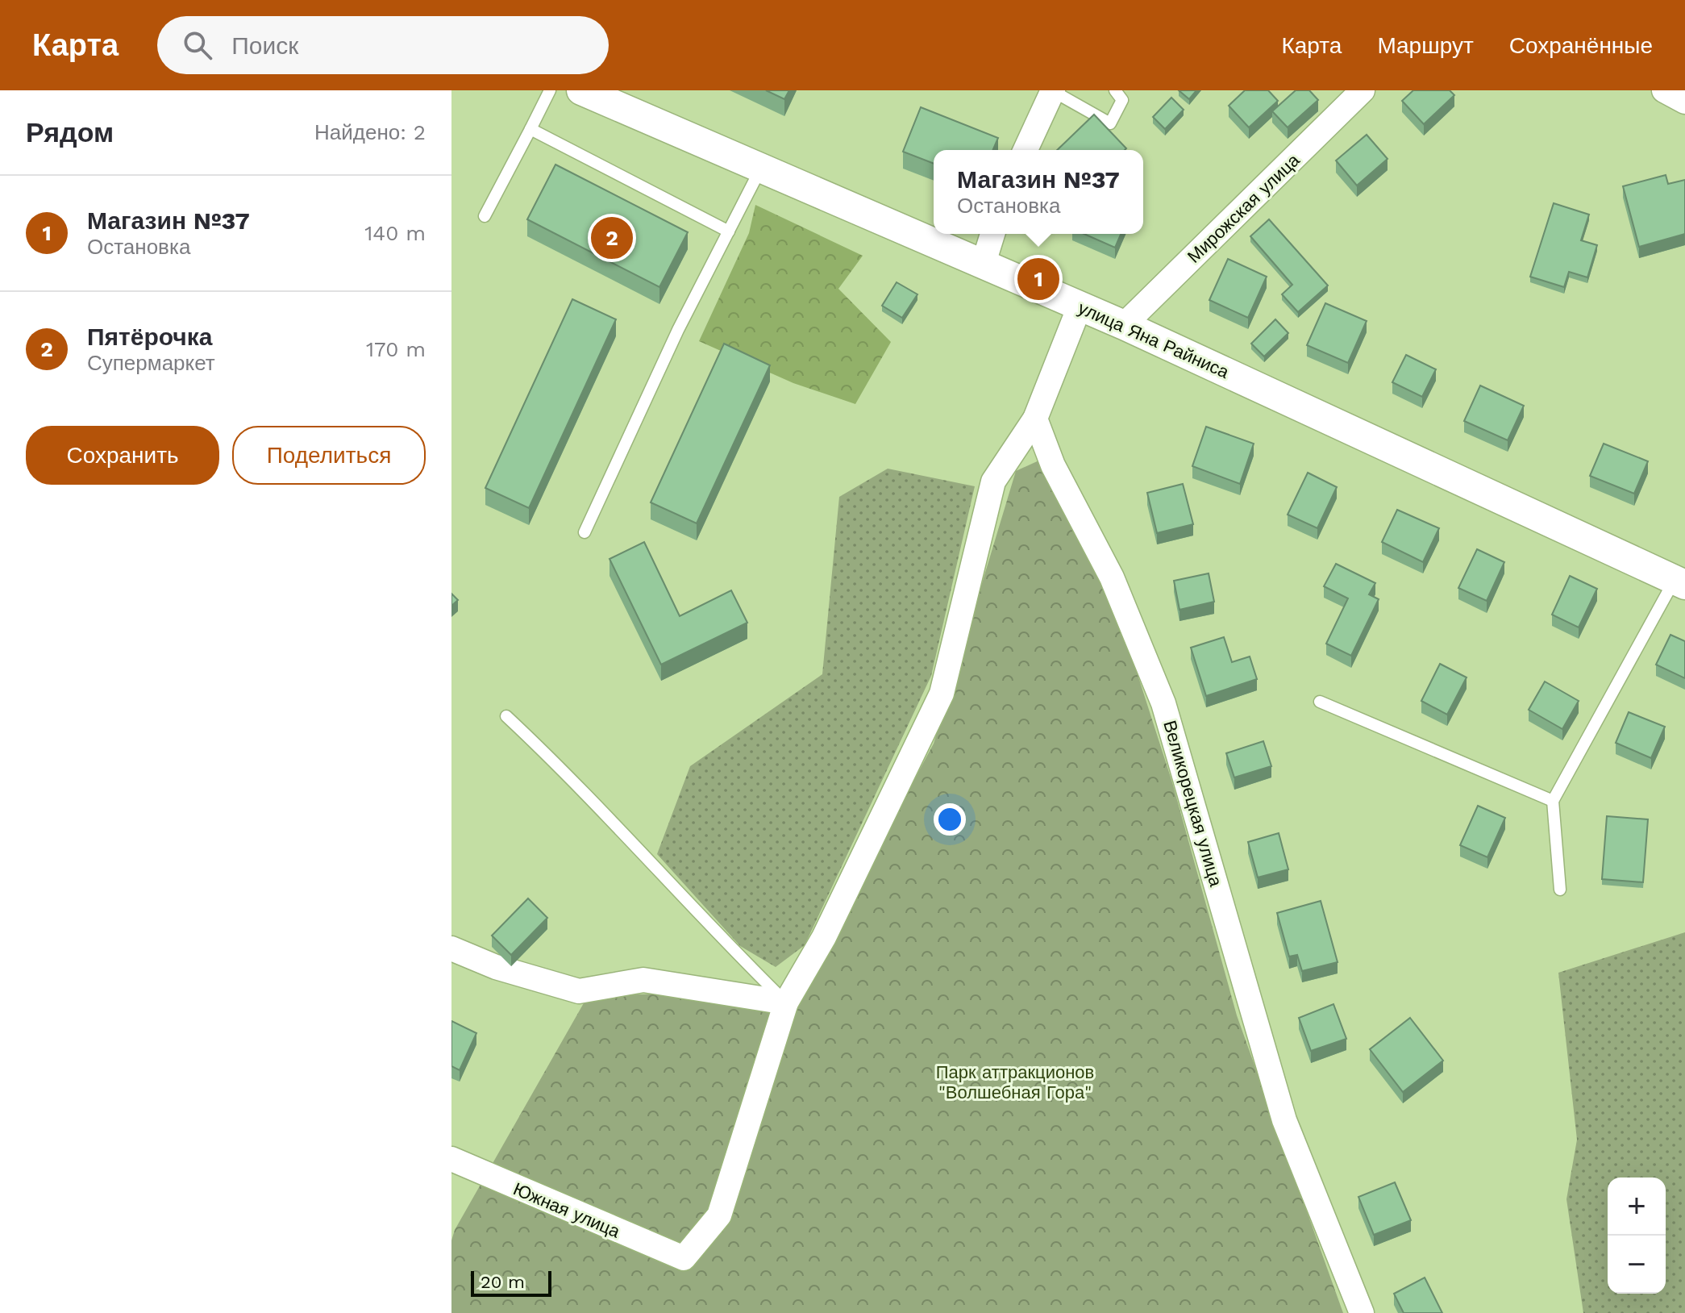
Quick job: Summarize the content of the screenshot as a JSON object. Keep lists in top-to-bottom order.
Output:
{
  "streets": {
    "street": [
      "Мирожская улица",
      "улица Яна Райниса",
      "Великорецкая улица",
      "Южная улица"
    ]
  },
  "crossings": [
    ["Мирожская улица", "улица Яна Райниса"]
  ],
  "parks": ["Парк аттракционов \"Волшебная Гора\""],
  "scale_bar": "20 m",
  "page": {
    "header": "Карта",
    "search": "Поиск",
    "nav": ["Карта", "Маршрут", "Сохранённые"],
    "heading": ["Рядом", "Найдено: 2"],
    "popup": ["Магазин №37", "Остановка"],
    "list": [
      {
        "mark": "1",
        "name": "Магазин №37",
        "note": "Остановка",
        "value": "140 m"
      },
      {
        "mark": "2",
        "name": "Пятёрочка",
        "note": "Супермаркет",
        "value": "170 m"
      }
    ],
    "pins": ["2", "1"],
    "buttons": ["Сохранить", "Поделиться"],
    "map_buttons": ["+", "−"],
    "scale": "20 m"
  }
}
